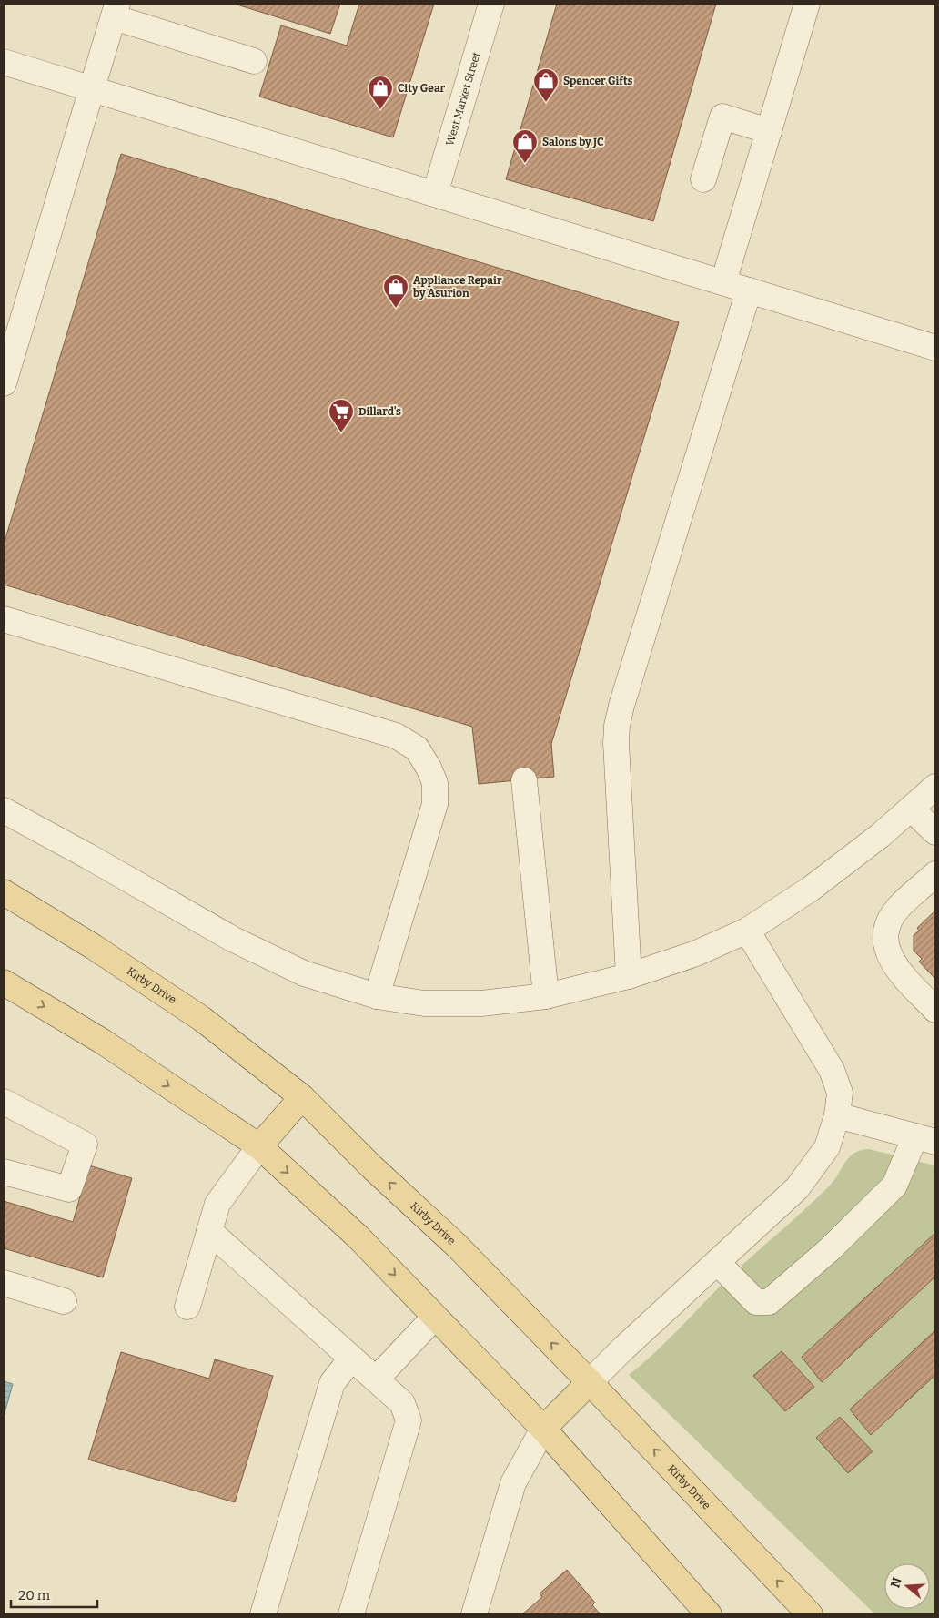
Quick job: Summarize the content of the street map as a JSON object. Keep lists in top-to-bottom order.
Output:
{
  "streets": {
    "main road": ["Kirby Drive"],
    "street": ["West Market Street"]
  },
  "places": {
    "shop": [
      "Spencer Gifts",
      "City Gear",
      "Salons by JC",
      "Appliance Repair by Asurion"
    ],
    "supermarket": ["Dillard's"]
  },
  "scale_bar": "20 m",
  "north": "left"
}
